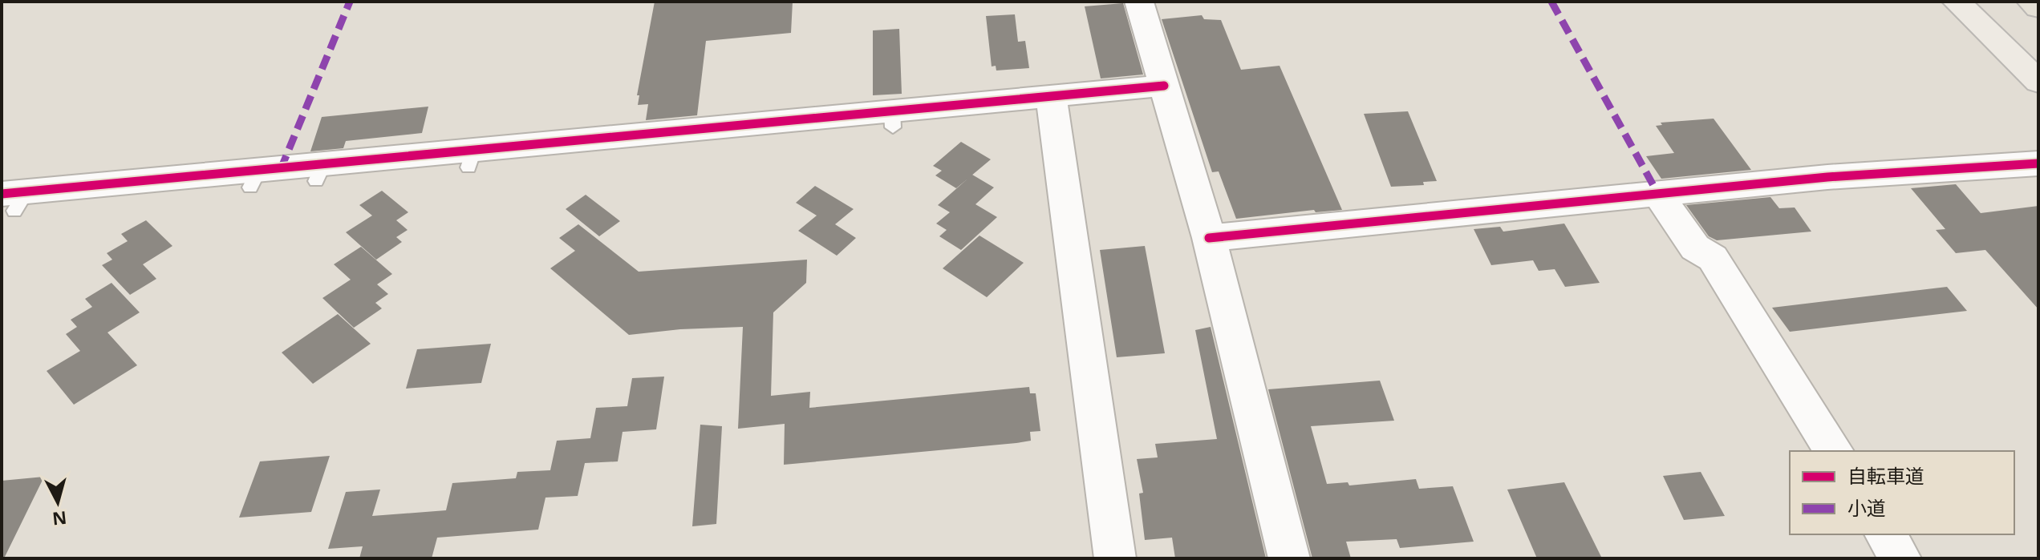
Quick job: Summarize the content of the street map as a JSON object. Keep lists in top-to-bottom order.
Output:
{
  "legend": ["自転車道", "小道"],
  "north": "bottom"
}
